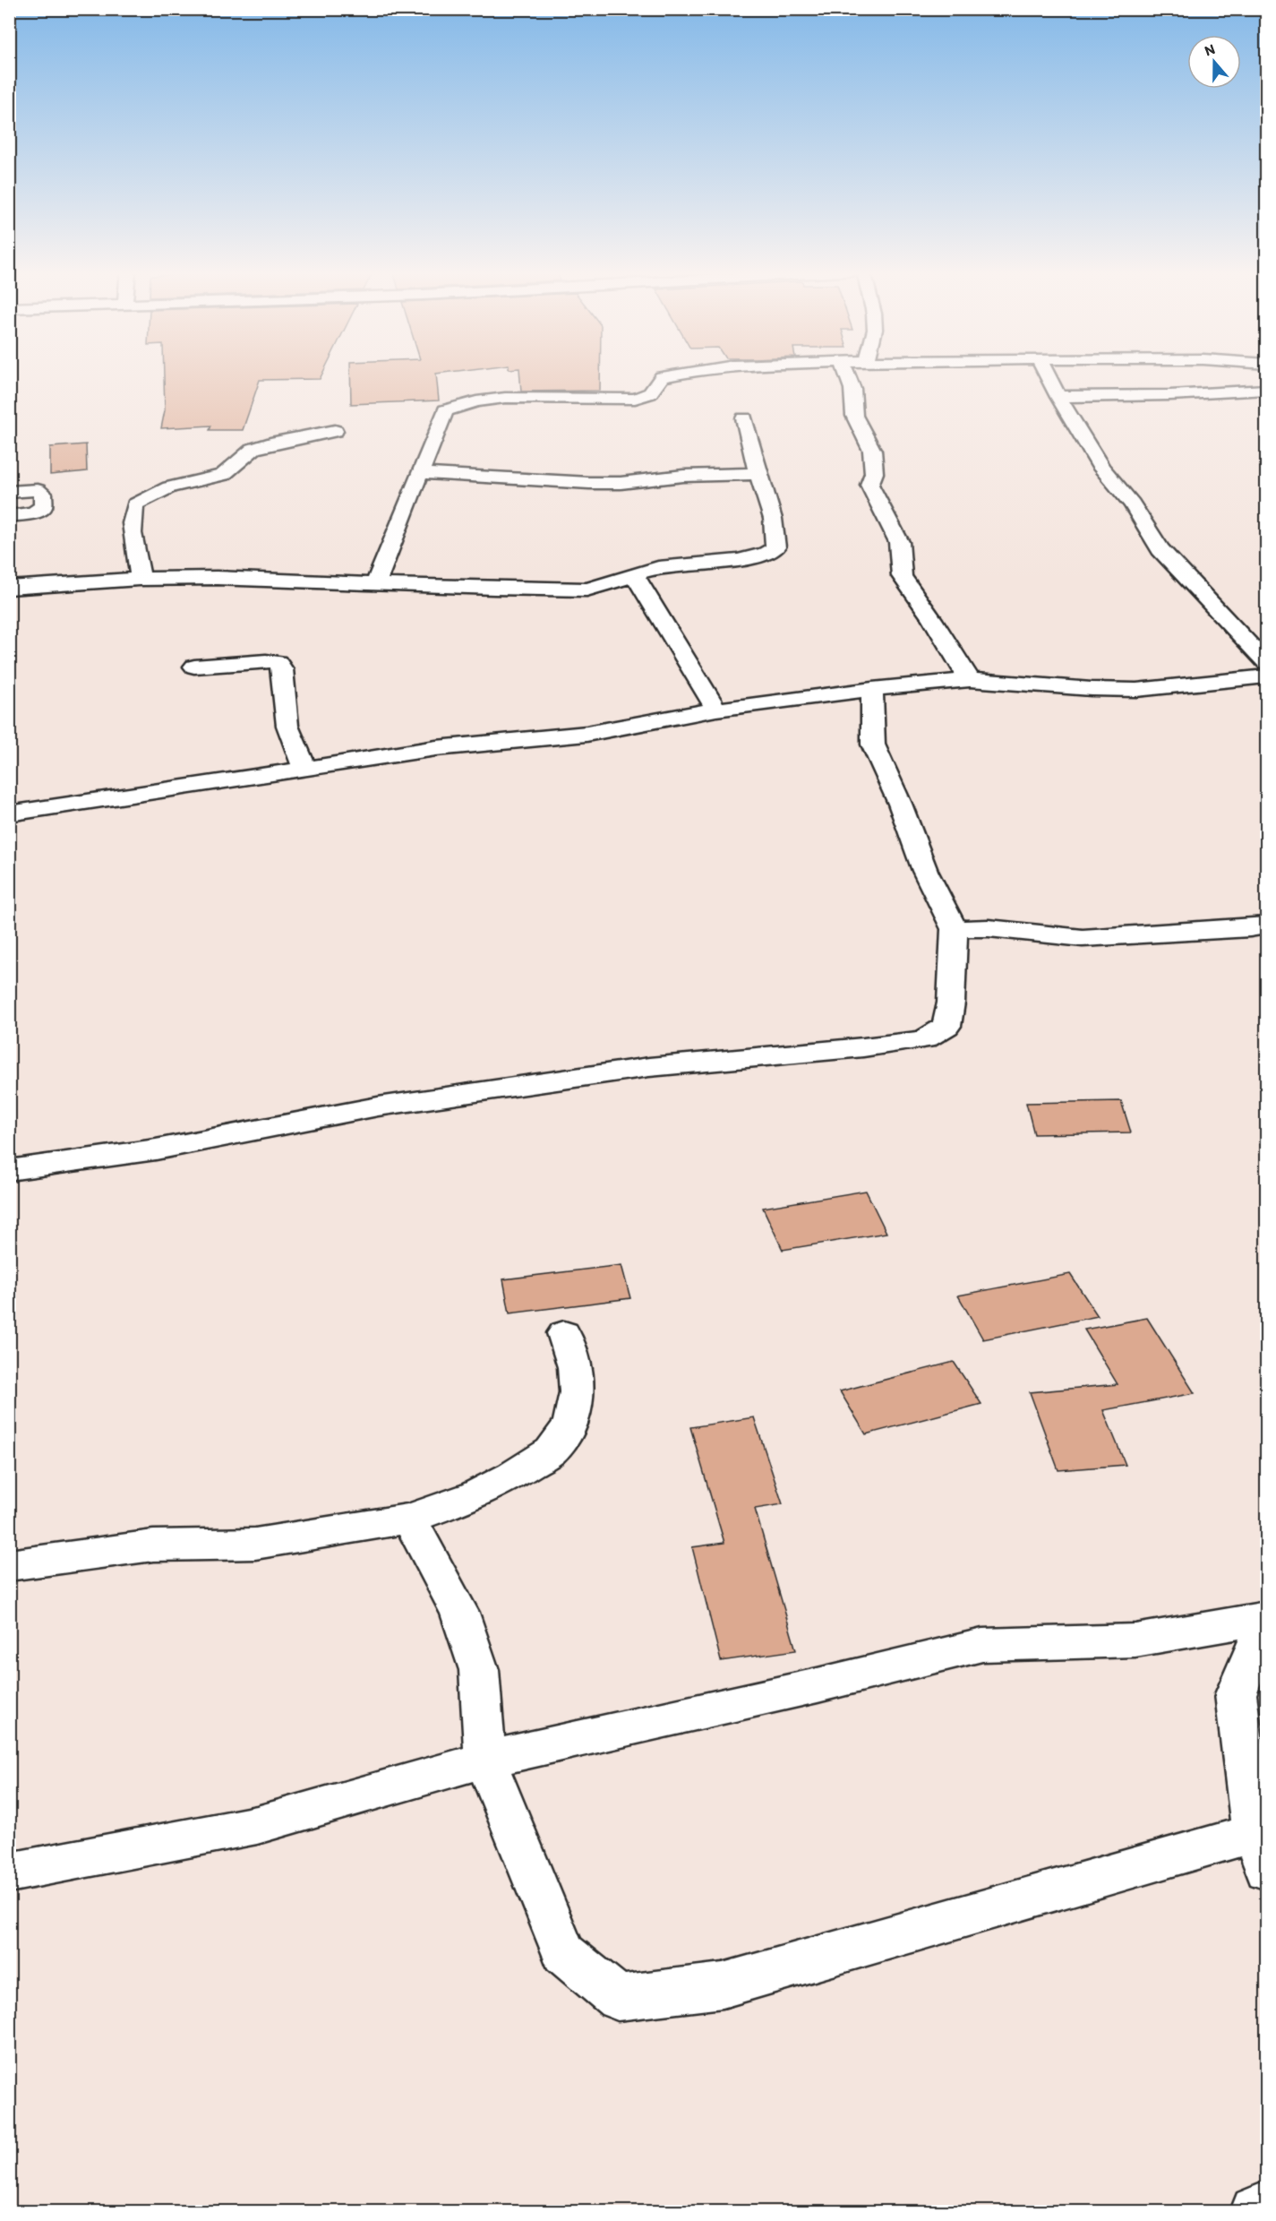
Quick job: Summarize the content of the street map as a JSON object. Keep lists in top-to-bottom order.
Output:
{
  "north": "top"
}
